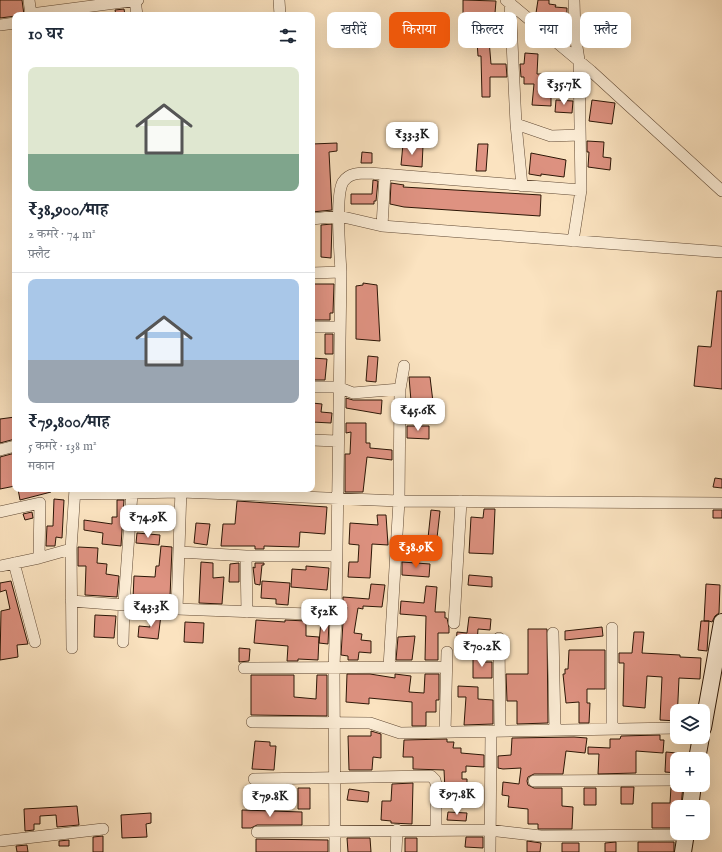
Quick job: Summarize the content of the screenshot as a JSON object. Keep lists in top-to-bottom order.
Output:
{
  "page": {
    "chip": [
      "खरीदें",
      "किराया",
      "फ़िल्टर",
      "नया",
      "फ़्लैट"
    ],
    "heading": "10 घर",
    "list": [
      {
        "name": "₹38,900/माह",
        "note": "2 कमरे · 74 m² · फ़्लैट"
      },
      {
        "name": "₹79,800/माह",
        "note": "5 कमरे · 138 m² · मकान"
      }
    ],
    "price": [
      "₹35.7K",
      "₹33.3K",
      "₹45.6K",
      "₹74.9K",
      "₹38.9K",
      "₹43.3K",
      "₹52K",
      "₹70.2K",
      "₹97.8K",
      "₹79.8K"
    ],
    "map_buttons": ["+", "−"]
  }
}
